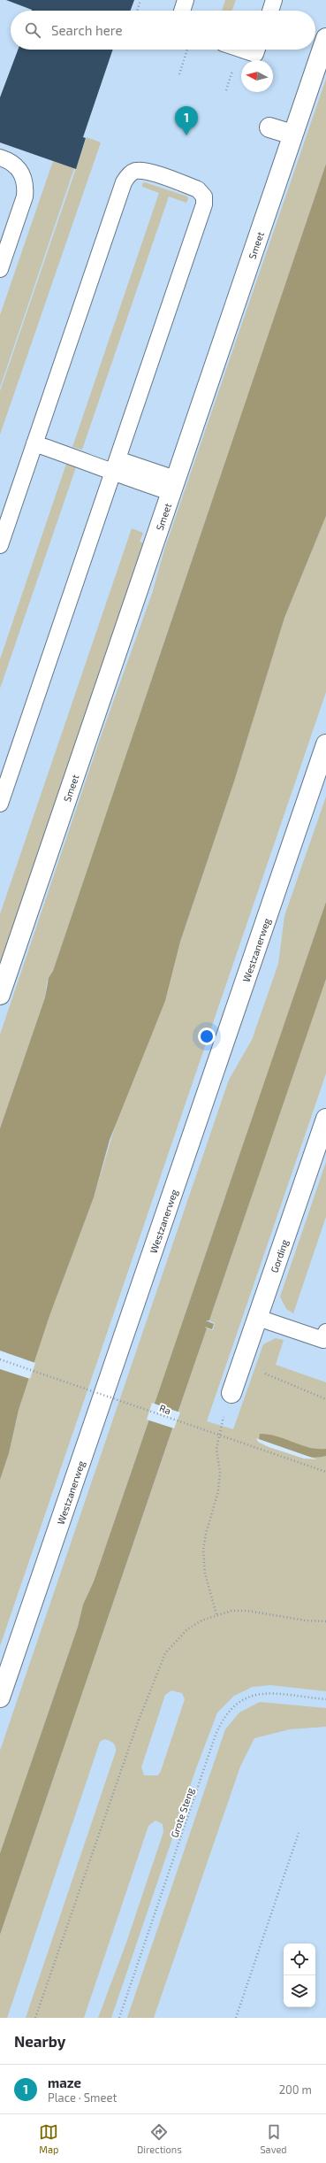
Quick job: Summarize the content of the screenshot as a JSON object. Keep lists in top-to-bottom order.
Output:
{
  "streets": {
    "street": ["Smeet", "Westzanerweg", "Gording"],
    "path": ["Ra", "Grote Steng"]
  },
  "north": "left",
  "page": {
    "search": "Search here",
    "pins": "1",
    "heading": "Nearby",
    "list": [
      {
        "mark": "1",
        "name": "maze",
        "note": "Place · Smeet",
        "value": "200 m"
      }
    ],
    "nav": ["Map", "Directions", "Saved"]
  }
}
